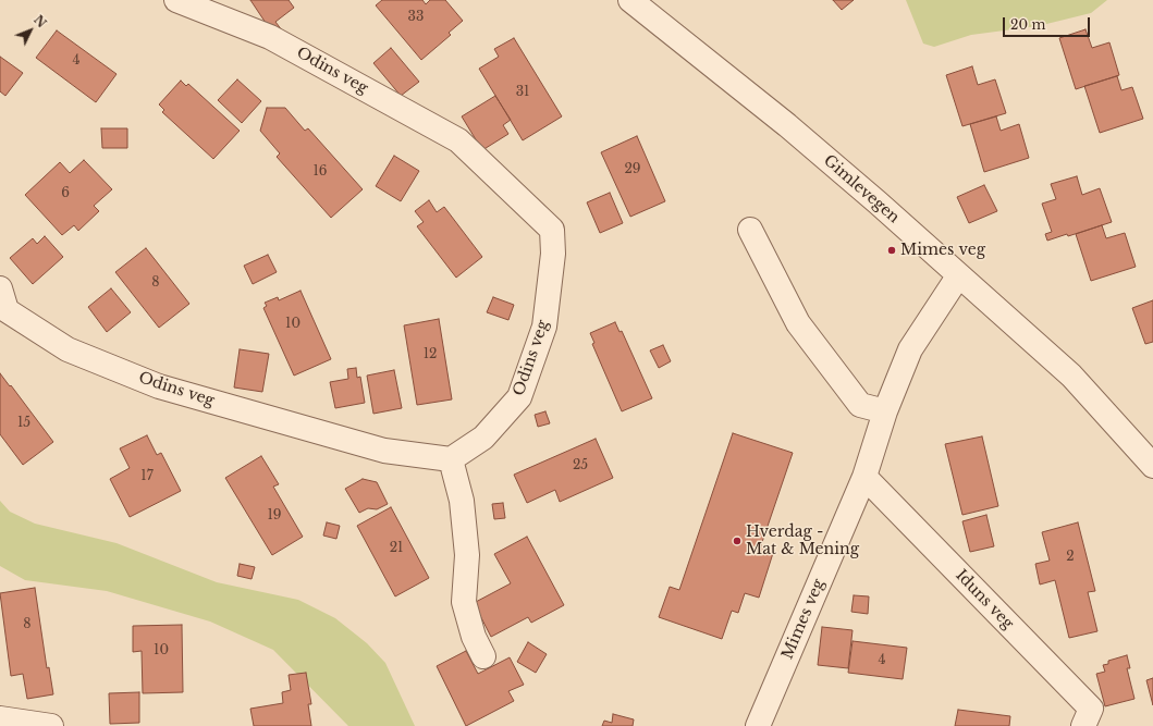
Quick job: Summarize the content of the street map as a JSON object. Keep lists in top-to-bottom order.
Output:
{
  "streets": {
    "street": [
      "Odins veg",
      "Gimlevegen",
      "Iduns veg",
      "Mimes veg"
    ]
  },
  "crossings": [
    ["Gimlevegen", "Mimes veg"],
    ["Iduns veg", "Mimes veg"]
  ],
  "places": ["Mimes veg", "Hverdag - Mat & Mening"],
  "house_numbers": [
    "33",
    "4",
    "31",
    "29",
    "16",
    "6",
    "8",
    "10",
    "12",
    "15",
    "25",
    "17",
    "19",
    "21",
    "2",
    "8",
    "10",
    "4"
  ],
  "scale_bar": "20 m",
  "north": "top right"
}
